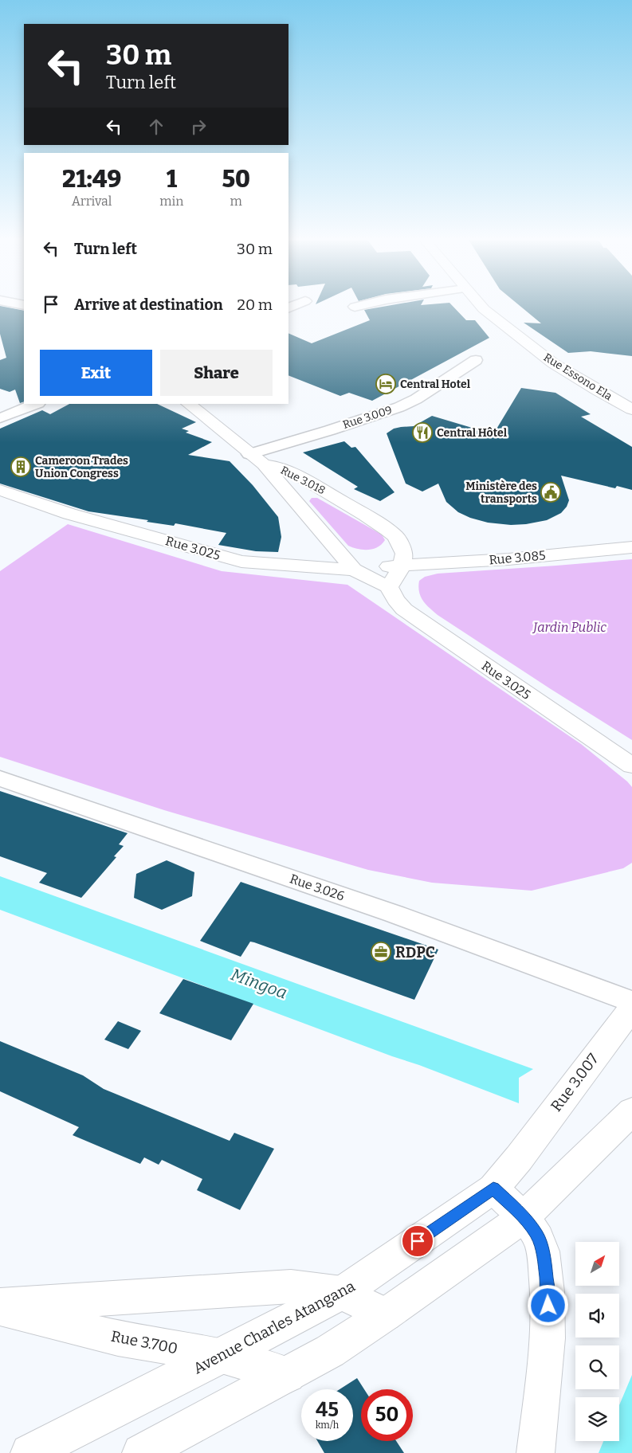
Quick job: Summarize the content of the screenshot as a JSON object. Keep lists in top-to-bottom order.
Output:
{
  "streets": {
    "main road": [
      "Rue Essono Ela",
      "Rue 3.018",
      "Rue 3.025",
      "Rue 3.085",
      "Rue 3.007",
      "Avenue Charles Atangana",
      "Rue 3.700"
    ],
    "street": ["Rue 3.009", "Rue 3.026"]
  },
  "crossings": [
    ["Rue 3.009", "Rue 3.018"],
    ["Rue 3.018", "Rue 3.085"],
    ["Rue 3.025", "Rue 3.085"],
    ["Rue 3.007", "Avenue Charles Atangana"],
    ["Avenue Charles Atangana", "Rue 3.700"]
  ],
  "water": ["Mingoa"],
  "parks": ["Jardin Public"],
  "places": {
    "hotel": ["Central Hotel"],
    "restaurant": ["Central Hôtel"],
    "building": ["Cameroon Trades Union Congress"],
    "public building": ["Ministère des transports"],
    "office": ["RDPC"]
  },
  "north": "top right",
  "page": {
    "turn": ["30 m", "Turn left"],
    "eta": [
      "21:49",
      "Arrival",
      "1",
      "min",
      "50",
      "m"
    ],
    "list": [
      {
        "name": "Turn left",
        "value": "30 m"
      },
      {
        "name": "Arrive at destination",
        "value": "20 m"
      }
    ],
    "buttons": ["Exit", "Share"],
    "speed": "45 km/h",
    "limit": "50"
  }
}
